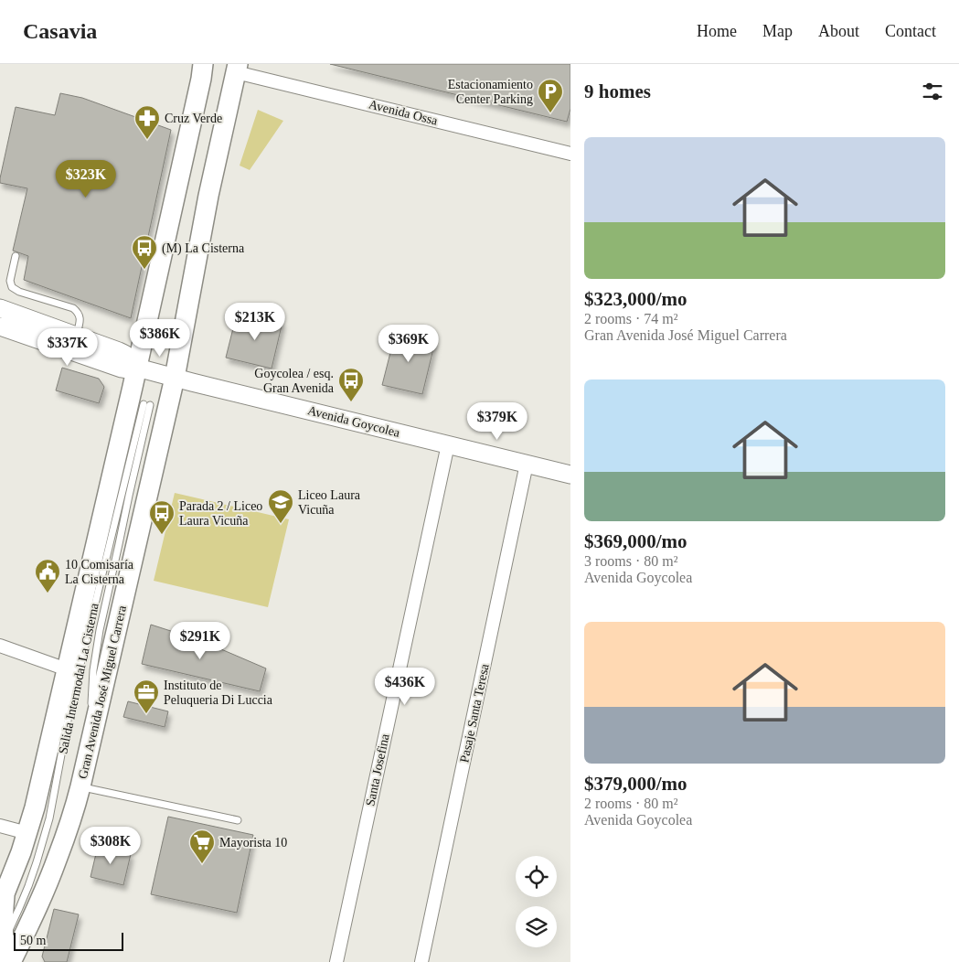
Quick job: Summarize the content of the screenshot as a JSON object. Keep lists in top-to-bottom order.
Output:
{
  "streets": {
    "main road": ["Gran Avenida José Miguel Carrera"],
    "street": [
      "Avenida Ossa",
      "Avenida Goycolea",
      "Pasaje Santa Teresa",
      "Santa Josefina"
    ],
    "lane": ["Salida Intermodal La Cisterna"]
  },
  "crossings": [
    ["Avenida Ossa", "Gran Avenida José Miguel Carrera"],
    ["Avenida Goycolea", "Gran Avenida José Miguel Carrera"],
    ["Avenida Goycolea", "Pasaje Santa Teresa"],
    ["Avenida Goycolea", "Santa Josefina"],
    ["Salida Intermodal La Cisterna", "Gran Avenida José Miguel Carrera"]
  ],
  "places": {
    "parking": ["Estacionamiento Center Parking"],
    "pharmacy": ["Cruz Verde"],
    "bus stop": ["(M) La Cisterna", "Goycolea / esq. Gran Avenida", "Parada 2 / Liceo Laura Vicuña"],
    "school or university": ["Liceo Laura Vicuña"],
    "public building": ["10 Comisaría La Cisterna"],
    "office": ["Instituto de Peluqueria Di Luccia"],
    "supermarket": ["Mayorista 10"]
  },
  "scale_bar": "50 m",
  "page": {
    "header": "Casavia",
    "nav": [
      "Home",
      "Map",
      "About",
      "Contact"
    ],
    "heading": "9 homes",
    "list": [
      {
        "name": "$323,000/mo",
        "note": "2 rooms · 74 m² · Gran Avenida José Miguel Carrera"
      },
      {
        "name": "$369,000/mo",
        "note": "3 rooms · 80 m² · Avenida Goycolea"
      },
      {
        "name": "$379,000/mo",
        "note": "2 rooms · 80 m² · Avenida Goycolea"
      }
    ],
    "price": [
      "$323K",
      "$213K",
      "$386K",
      "$369K",
      "$337K",
      "$379K",
      "$291K",
      "$436K",
      "$308K"
    ],
    "scale": "50 m"
  }
}
